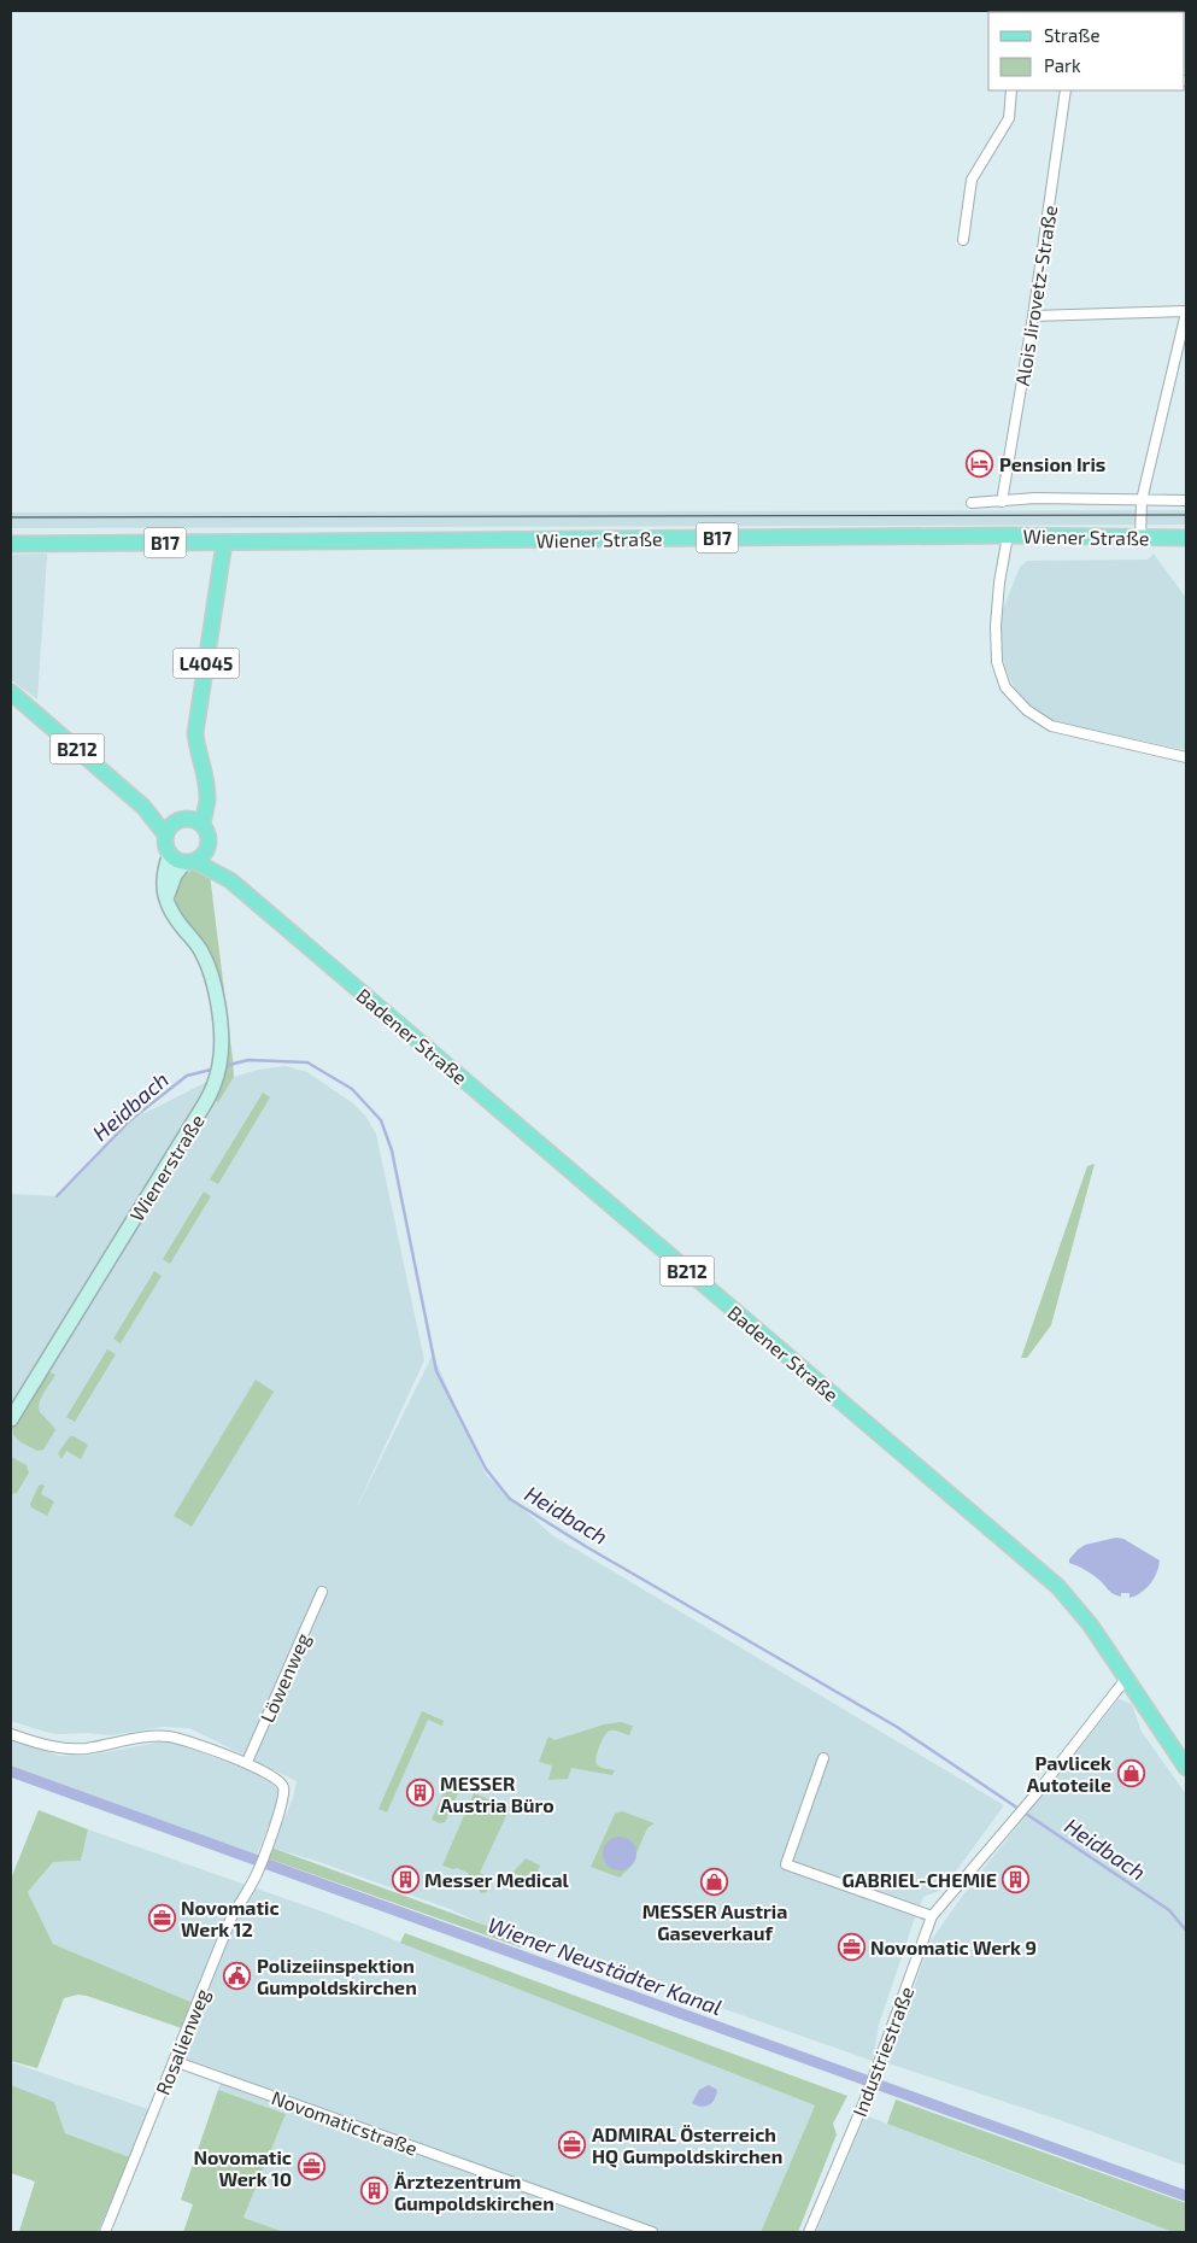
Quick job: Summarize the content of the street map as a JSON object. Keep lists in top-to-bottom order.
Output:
{
  "streets": {
    "main road": [
      "Wiener Straße",
      "B17",
      "L4045",
      "B212",
      "Badener Straße"
    ],
    "street": [
      "Alois Jirovetz-Straße",
      "Wienerstraße",
      "Löwenweg",
      "Rosalienweg",
      "Industriestraße",
      "Novomaticstraße"
    ]
  },
  "crossings": [
    ["Wiener Straße", "L4045"],
    ["L4045", "B212"],
    ["L4045", "Badener Straße"],
    ["L4045", "Wienerstraße"],
    ["B212", "Badener Straße"],
    ["B212", "Wienerstraße"],
    ["Badener Straße", "Wienerstraße"],
    ["Badener Straße", "Industriestraße"],
    ["Löwenweg", "Rosalienweg"],
    ["Rosalienweg", "Novomaticstraße"]
  ],
  "water": ["Heidbach", "Wiener Neustädter Kanal"],
  "places": {
    "hotel": ["Pension Iris"],
    "shop": ["Pavlicek Autoteile", "MESSER Austria Gaseverkauf"],
    "building": [
      "MESSER Austria Büro",
      "Messer Medical",
      "GABRIEL-CHEMIE",
      "Ärztezentrum Gumpoldskirchen"
    ],
    "office": [
      "Novomatic Werk 12",
      "Novomatic Werk 9",
      "ADMIRAL Österreich HQ Gumpoldskirchen",
      "Novomatic Werk 10"
    ],
    "public building": ["Polizeiinspektion Gumpoldskirchen"]
  },
  "legend": ["Straße", "Park"]
}
